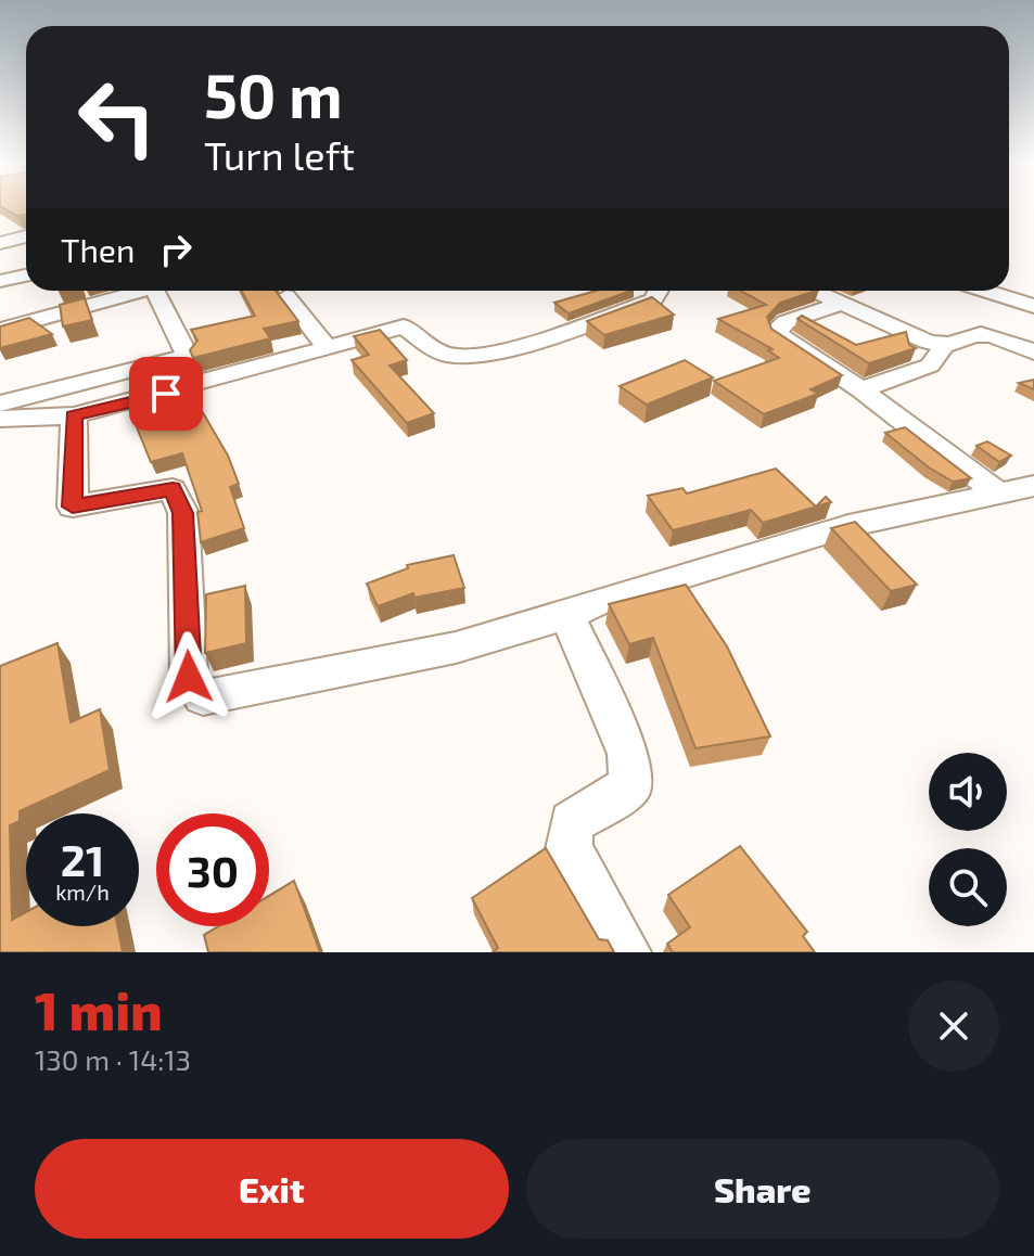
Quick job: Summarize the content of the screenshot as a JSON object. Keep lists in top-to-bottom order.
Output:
{
  "page": {
    "turn": ["50 m", "Turn left"],
    "then": "Then",
    "speed": "21 km/h",
    "limit": "30",
    "heading": ["1 min", "130 m · 14:13"],
    "buttons": ["Exit", "Share"]
  }
}
